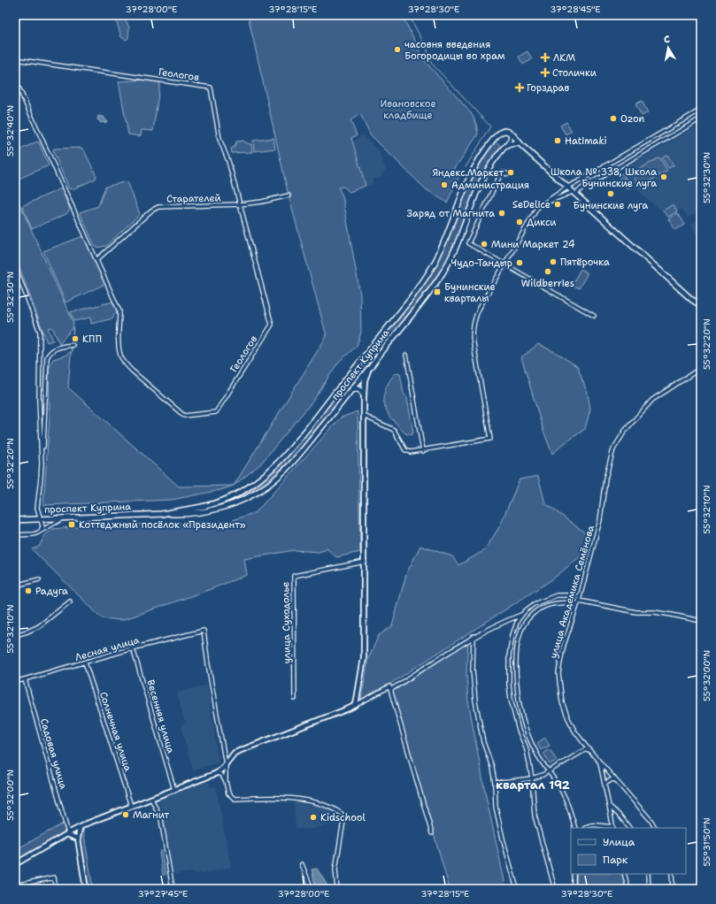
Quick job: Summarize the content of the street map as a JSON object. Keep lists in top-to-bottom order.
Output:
{
  "streets": {
    "main road": ["проспект Куприна"],
    "street": [
      "Геологов",
      "Старателей",
      "улица Академика Семёнова",
      "улица Суходолье",
      "Лесная улица",
      "Весенняя улица",
      "Солнечная улица",
      "Садовая улица"
    ]
  },
  "crossings": [
    ["Геологов", "Старателей"],
    ["Лесная улица", "Весенняя улица"],
    ["Лесная улица", "Солнечная улица"],
    ["Лесная улица", "Садовая улица"]
  ],
  "districts": ["квартал 192"],
  "parks": ["Ивановское кладбище"],
  "places": {
    "other": [
      "часовня введения Богородицы во храм",
      "Ozon",
      "Hatimaki",
      "Яндекс.Маркет",
      "Школа № 338, Школа Бунинские луга",
      "Администрация",
      "Бунинские луга",
      "SeDelice",
      "Заряд от Магнита",
      "Дикси",
      "Мини Маркет 24",
      "Пятёрочка",
      "Чудо-Тандыр",
      "Wildberries",
      "КПП",
      "Радуга",
      "Магнит",
      "Kidschool"
    ],
    "health": ["ЛКМ", "Столички", "Горздрав"],
    "transit": ["Бунинские кварталы", "Коттеджный посёлок «Президент»"]
  },
  "legend": ["Улица", "Парк"],
  "north": "top",
  "coordinates": [
    "37°28'00\"E",
    "37°28'15\"E",
    "37°28'30\"E",
    "37°28'45\"E",
    "55°32'40\"N",
    "55°32'30\"N",
    "55°32'20\"N",
    "55°32'10\"N",
    "55°32'00\"N",
    "55°31'50\"N",
    "37°27'45\"E"
  ]
}
